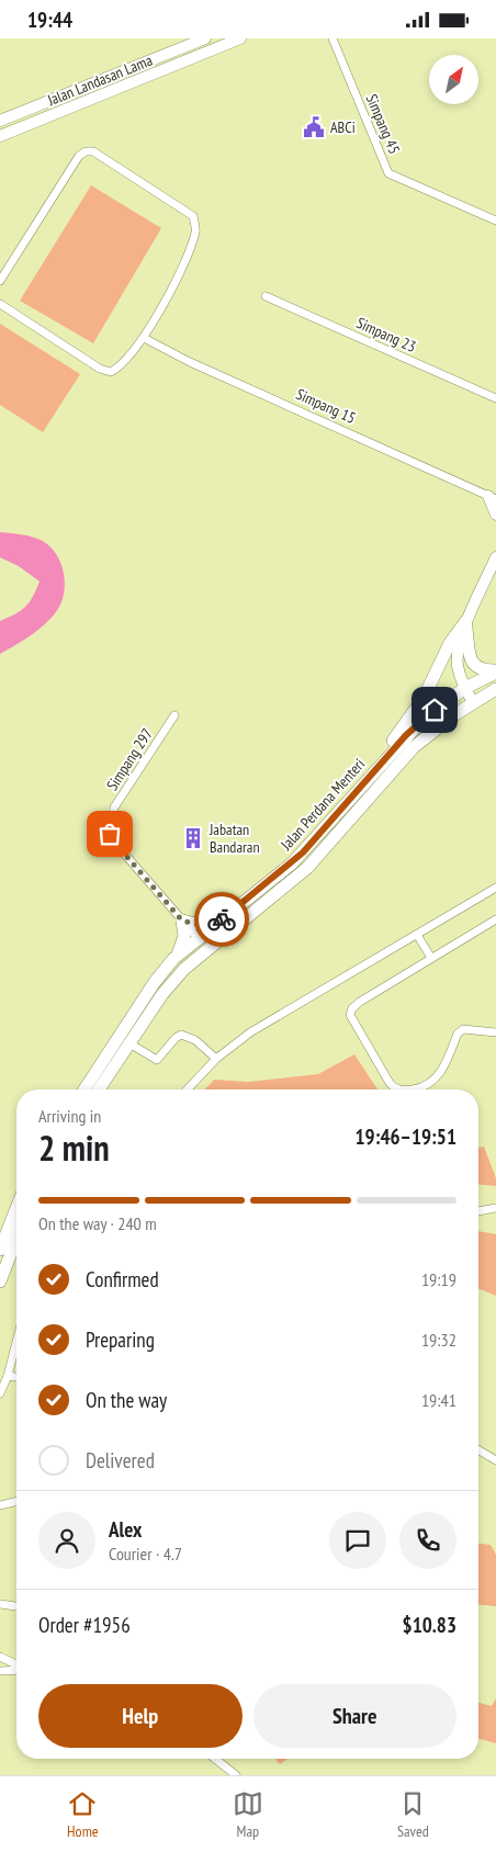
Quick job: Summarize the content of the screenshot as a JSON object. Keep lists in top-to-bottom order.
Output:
{
  "streets": {
    "main road": ["Jalan Landasan Lama", "Jalan Perdana Menteri"],
    "street": [
      "Simpang 45",
      "Simpang 23",
      "Simpang 15",
      "Simpang 297"
    ]
  },
  "crossings": [
    ["Simpang 297", "Jalan Perdana Menteri"]
  ],
  "places": {
    "public building": ["ABCi"],
    "building": ["Jabatan Bandaran"]
  },
  "north": "top right",
  "page": {
    "status": "19:44",
    "heading": ["2 min", "Arriving in", "19:46–19:51"],
    "panel": [
      "Alex",
      "Courier · 4.7",
      "Order #1956",
      "$10.83"
    ],
    "bar": "On the way · 240 m",
    "list": [
      ["Confirmed", "19:19"],
      ["Preparing", "19:32"],
      ["On the way", "19:41"],
      "Delivered"
    ],
    "buttons": ["Help", "Share"],
    "tabs": ["Home", "Map", "Saved"]
  }
}
